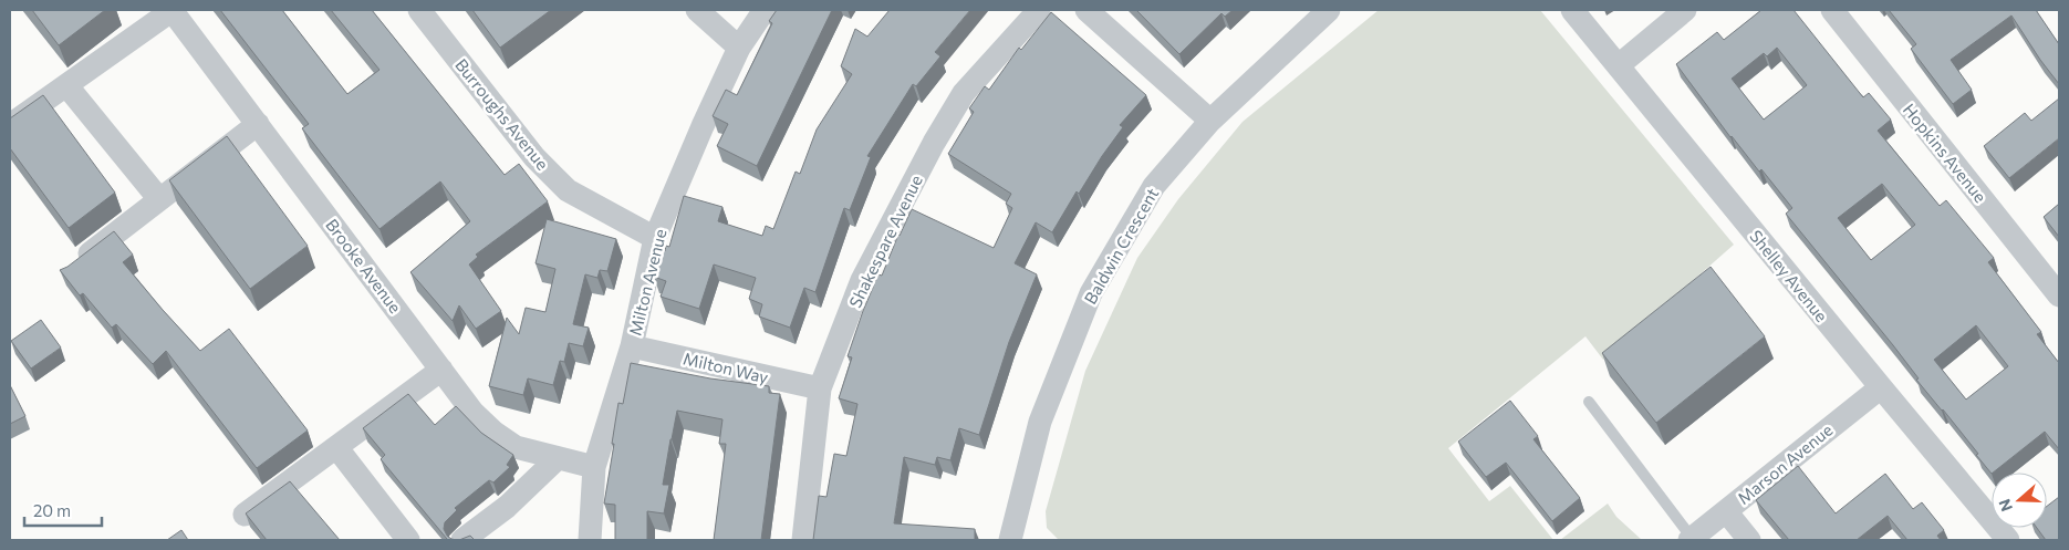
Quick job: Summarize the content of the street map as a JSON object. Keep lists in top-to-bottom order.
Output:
{
  "streets": {
    "street": [
      "Burroughs Avenue",
      "Hopkins Avenue",
      "Shakespare Avenue",
      "Baldwin Crescent",
      "Brooke Avenue",
      "Shelley Avenue",
      "Milton Avenue",
      "Milton Way",
      "Marson Avenue"
    ]
  },
  "crossings": [
    ["Burroughs Avenue", "Milton Avenue"],
    ["Shakespare Avenue", "Milton Way"],
    ["Brooke Avenue", "Milton Avenue"],
    ["Shelley Avenue", "Marson Avenue"],
    ["Milton Avenue", "Milton Way"]
  ],
  "scale_bar": "20 m",
  "north": "left"
}
